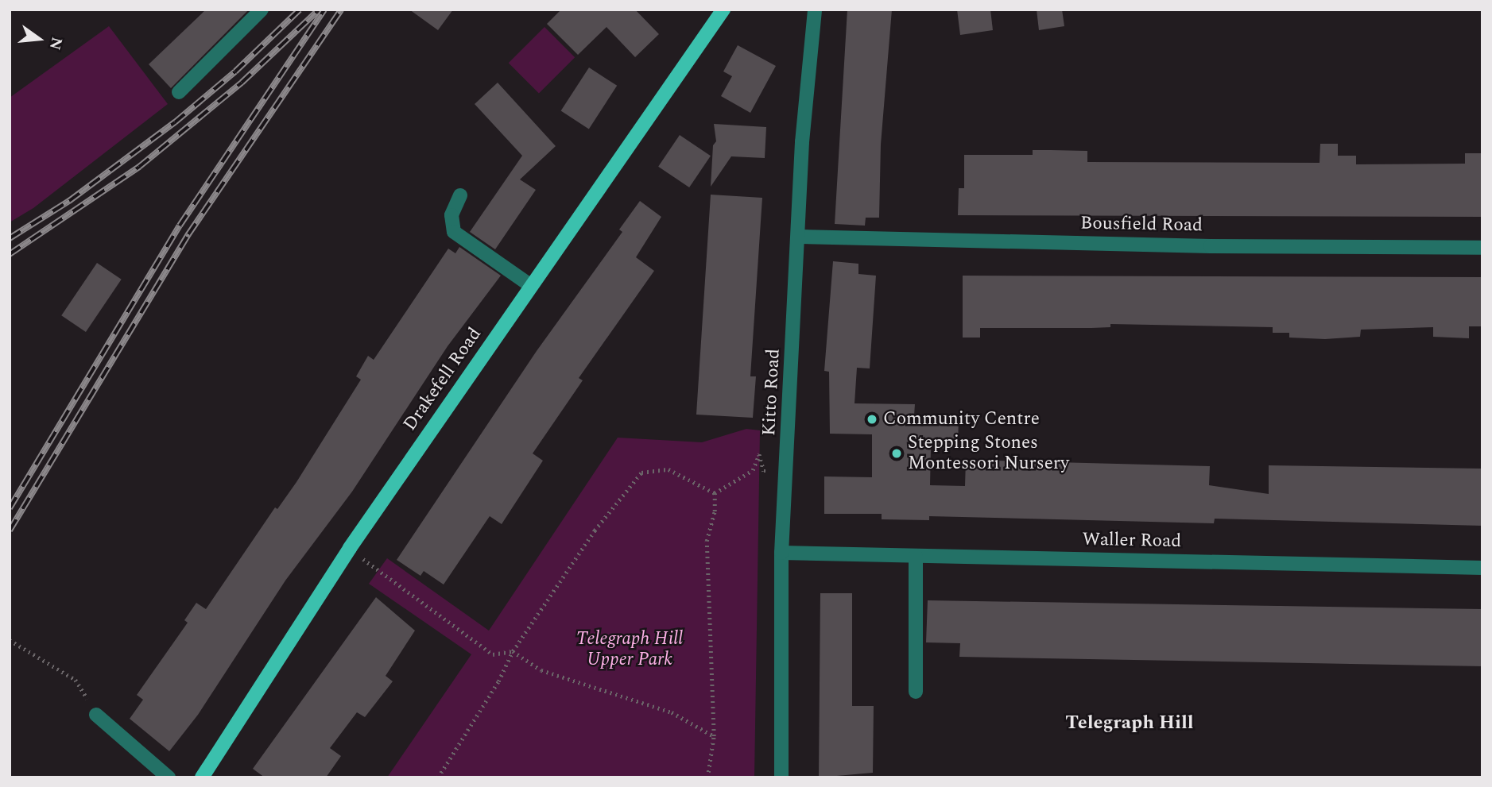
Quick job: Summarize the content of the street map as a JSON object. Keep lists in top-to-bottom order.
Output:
{
  "streets": {
    "main road": ["Drakefell Road"],
    "street": ["Bousfield Road", "Kitto Road", "Waller Road"]
  },
  "crossings": [
    ["Bousfield Road", "Kitto Road"],
    ["Kitto Road", "Waller Road"]
  ],
  "districts": ["Telegraph Hill"],
  "parks": ["Telegraph Hill Upper Park"],
  "places": ["Community Centre", "Stepping Stones Montessori Nursery"],
  "north": "right"
}
